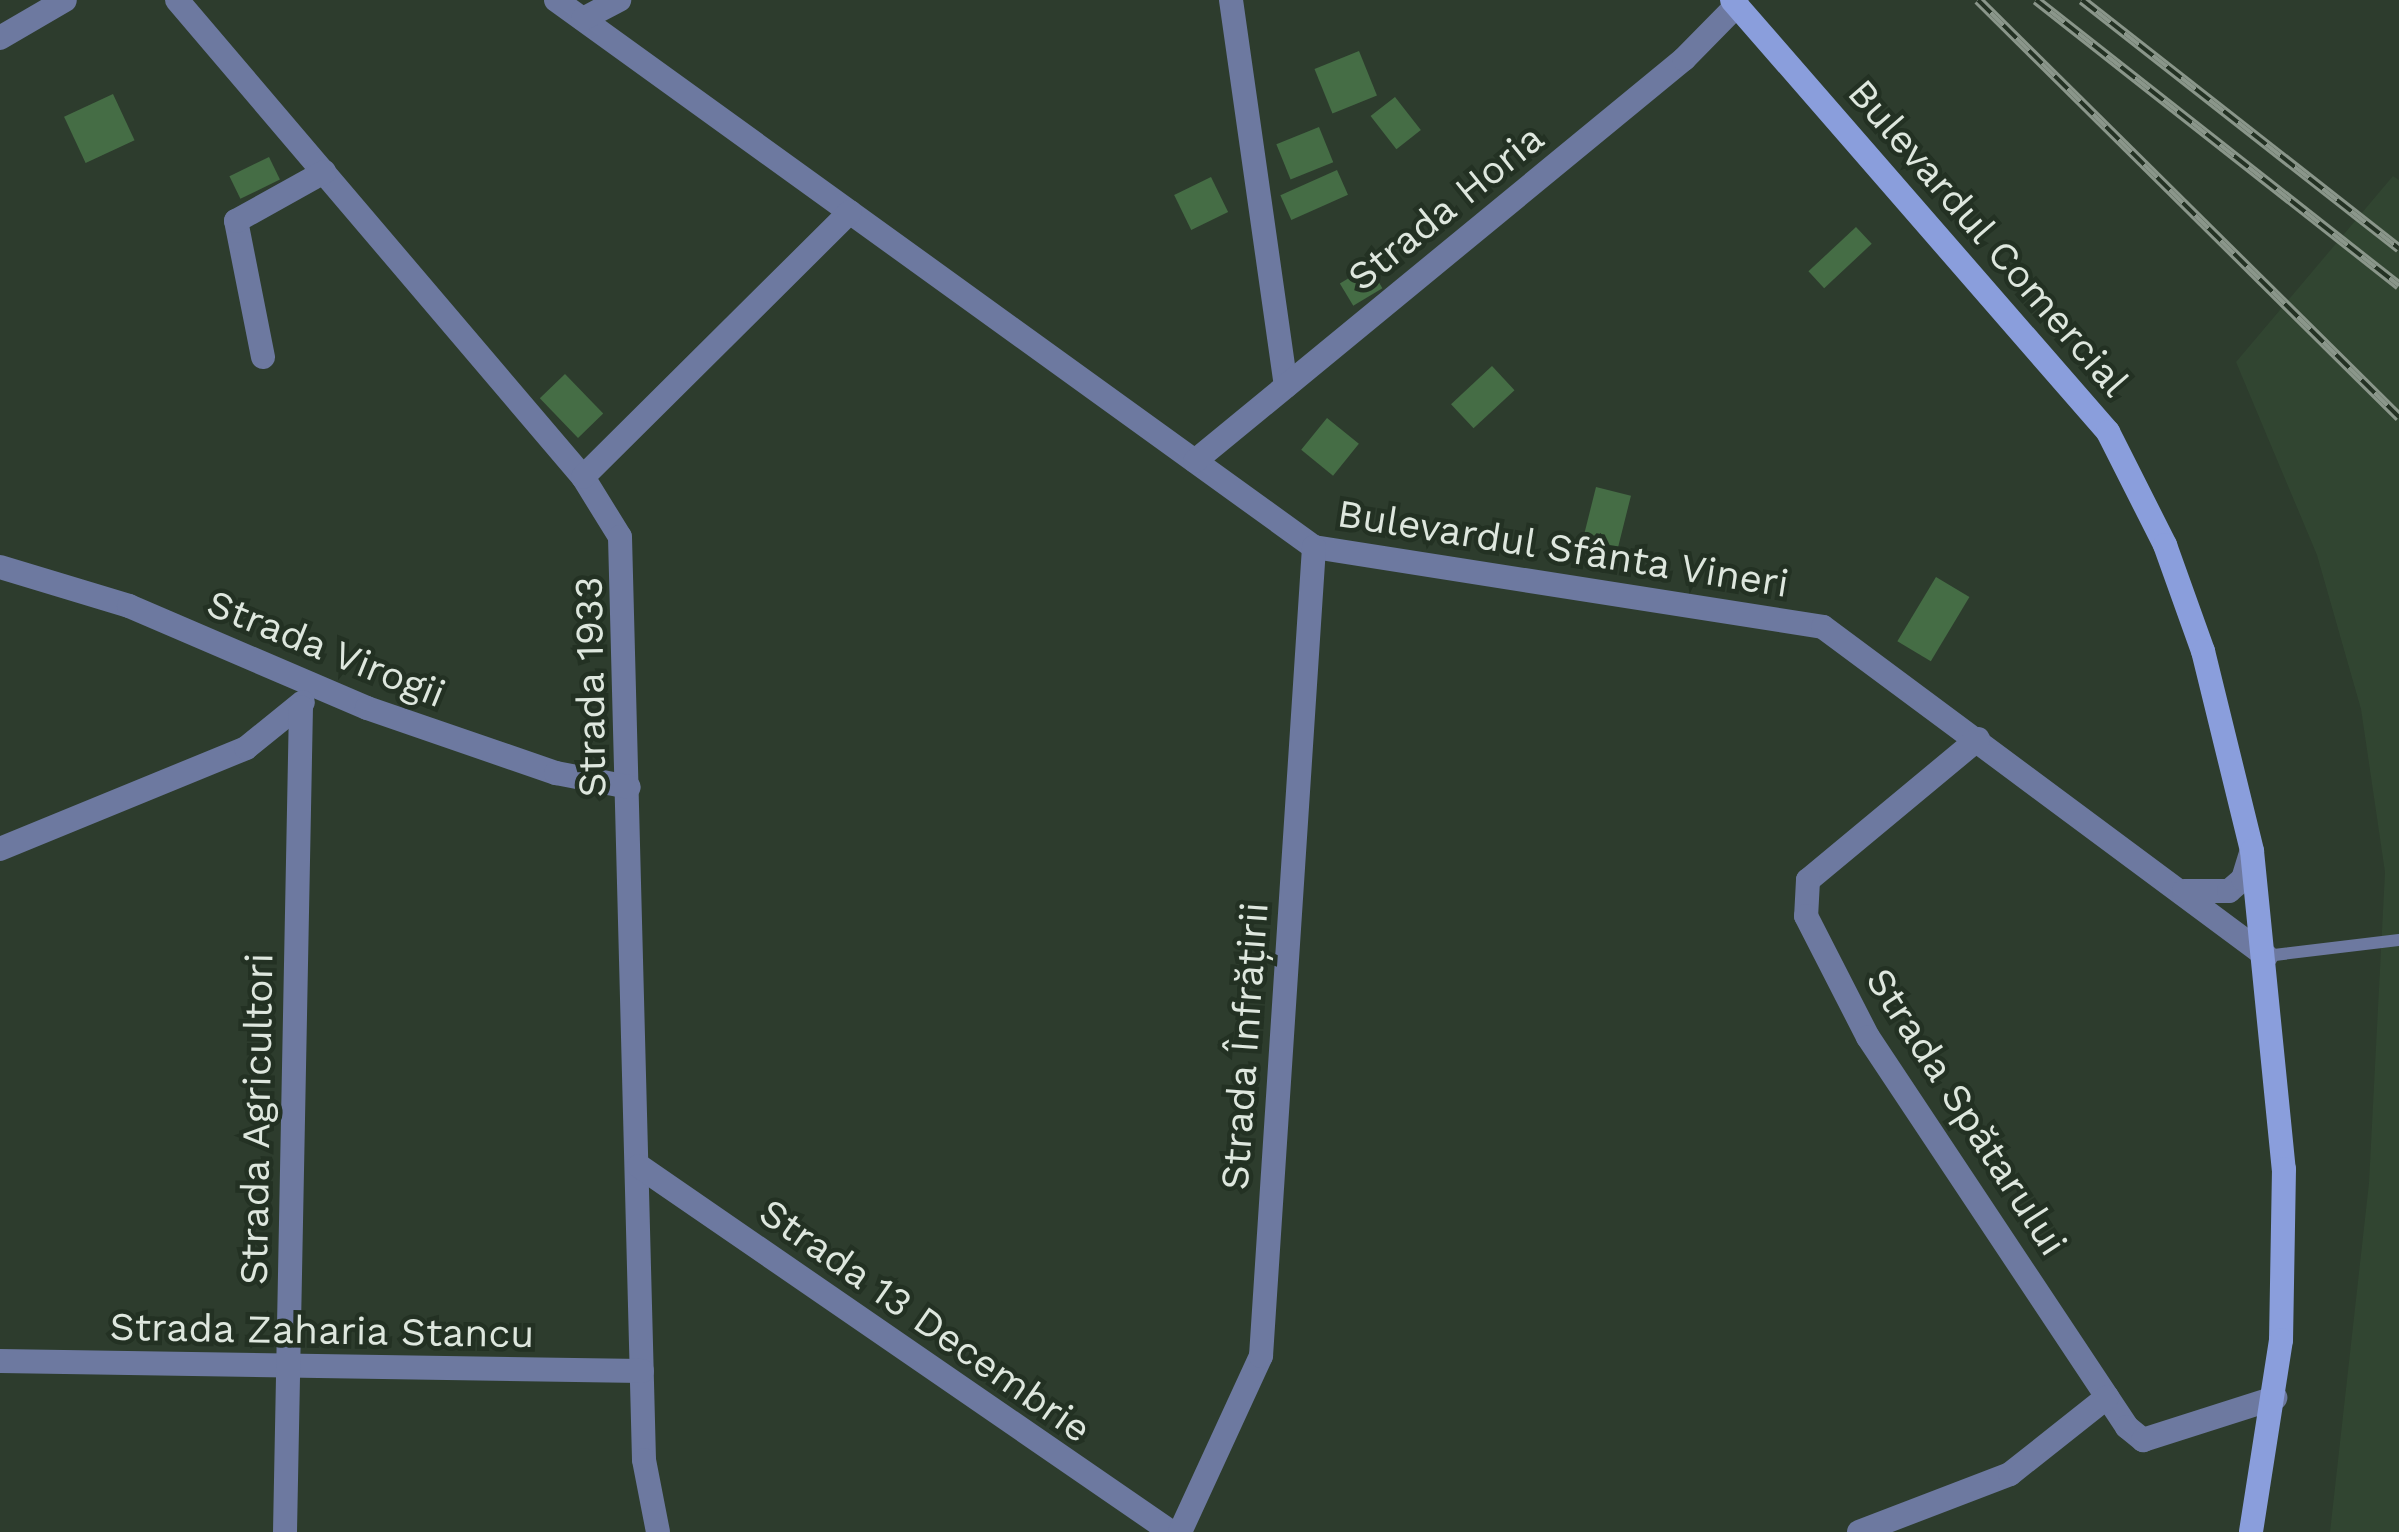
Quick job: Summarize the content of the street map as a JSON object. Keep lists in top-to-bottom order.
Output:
{
  "streets": {
    "main road": ["Bulevardul Comercial"],
    "street": [
      "Strada Horia",
      "Bulevardul Sfânta Vineri",
      "Strada Virogii",
      "Strada 1933",
      "Strada Înfrățirii",
      "Strada Spătarului",
      "Strada Agricultori",
      "Strada 13 Decembrie",
      "Strada Zaharia Stancu"
    ]
  },
  "crossings": [
    ["Strada Horia", "Bulevardul Comercial"],
    ["Strada Horia", "Bulevardul Sfânta Vineri"],
    ["Bulevardul Comercial", "Bulevardul Sfânta Vineri"],
    ["Bulevardul Comercial", "Strada Spătarului"],
    ["Bulevardul Sfânta Vineri", "Strada Înfrățirii"],
    ["Bulevardul Sfânta Vineri", "Strada Spătarului"],
    ["Strada Virogii", "Strada 1933"],
    ["Strada Virogii", "Strada Agricultori"],
    ["Strada 1933", "Strada 13 Decembrie"],
    ["Strada 1933", "Strada Zaharia Stancu"],
    ["Strada Înfrățirii", "Strada 13 Decembrie"],
    ["Strada Agricultori", "Strada Zaharia Stancu"]
  ]
}
